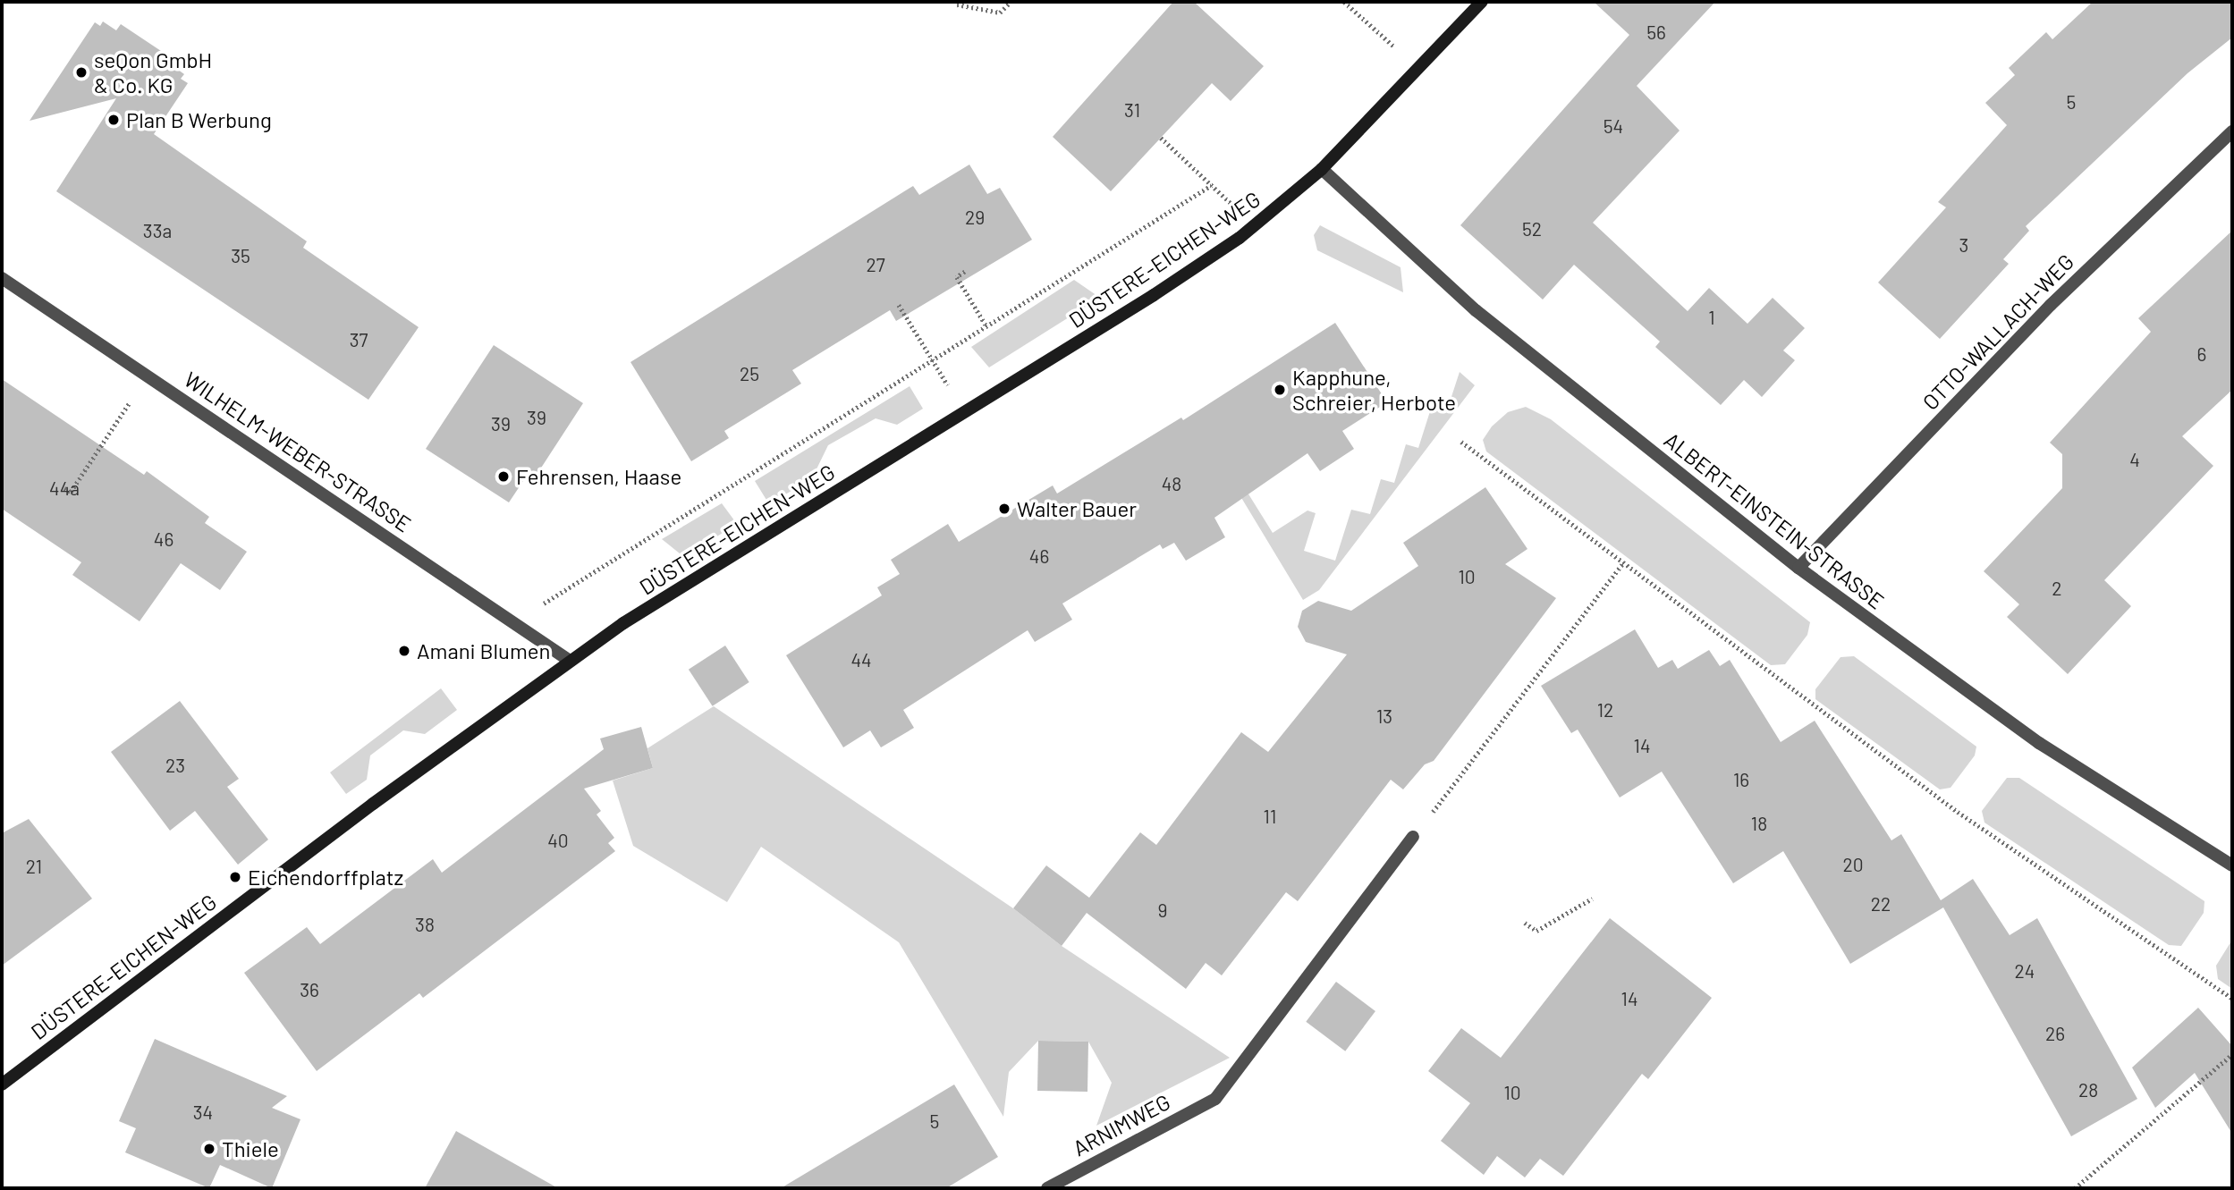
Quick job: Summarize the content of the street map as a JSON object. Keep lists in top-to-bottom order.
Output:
{
  "streets": {
    "street": [
      "DÜSTERE-EICHEN-WEG",
      "OTTO-WALLACH-WEG",
      "WILHELM-WEBER-STRASSE",
      "ALBERT-EINSTEIN-STRASSE",
      "ARNIMWEG"
    ]
  },
  "crossings": [
    ["DÜSTERE-EICHEN-WEG", "WILHELM-WEBER-STRASSE"],
    ["DÜSTERE-EICHEN-WEG", "ALBERT-EINSTEIN-STRASSE"],
    ["OTTO-WALLACH-WEG", "ALBERT-EINSTEIN-STRASSE"]
  ],
  "places": [
    "seQon GmbH & Co. KG",
    "Plan B Werbung",
    "Kapphune, Schreier, Herbote",
    "Fehrensen, Haase",
    "Walter Bauer",
    "Amani Blumen",
    "Eichendorffplatz",
    "Thiele"
  ],
  "house_numbers": [
    "56",
    "5",
    "31",
    "54",
    "29",
    "52",
    "33a",
    "3",
    "35",
    "27",
    "1",
    "37",
    "6",
    "25",
    "39",
    "39",
    "4",
    "48",
    "44a",
    "46",
    "46",
    "10",
    "2",
    "44",
    "12",
    "13",
    "14",
    "23",
    "16",
    "11",
    "18",
    "40",
    "20",
    "21",
    "22",
    "9",
    "38",
    "24",
    "36",
    "14",
    "26",
    "28",
    "10",
    "34",
    "5"
  ]
}
